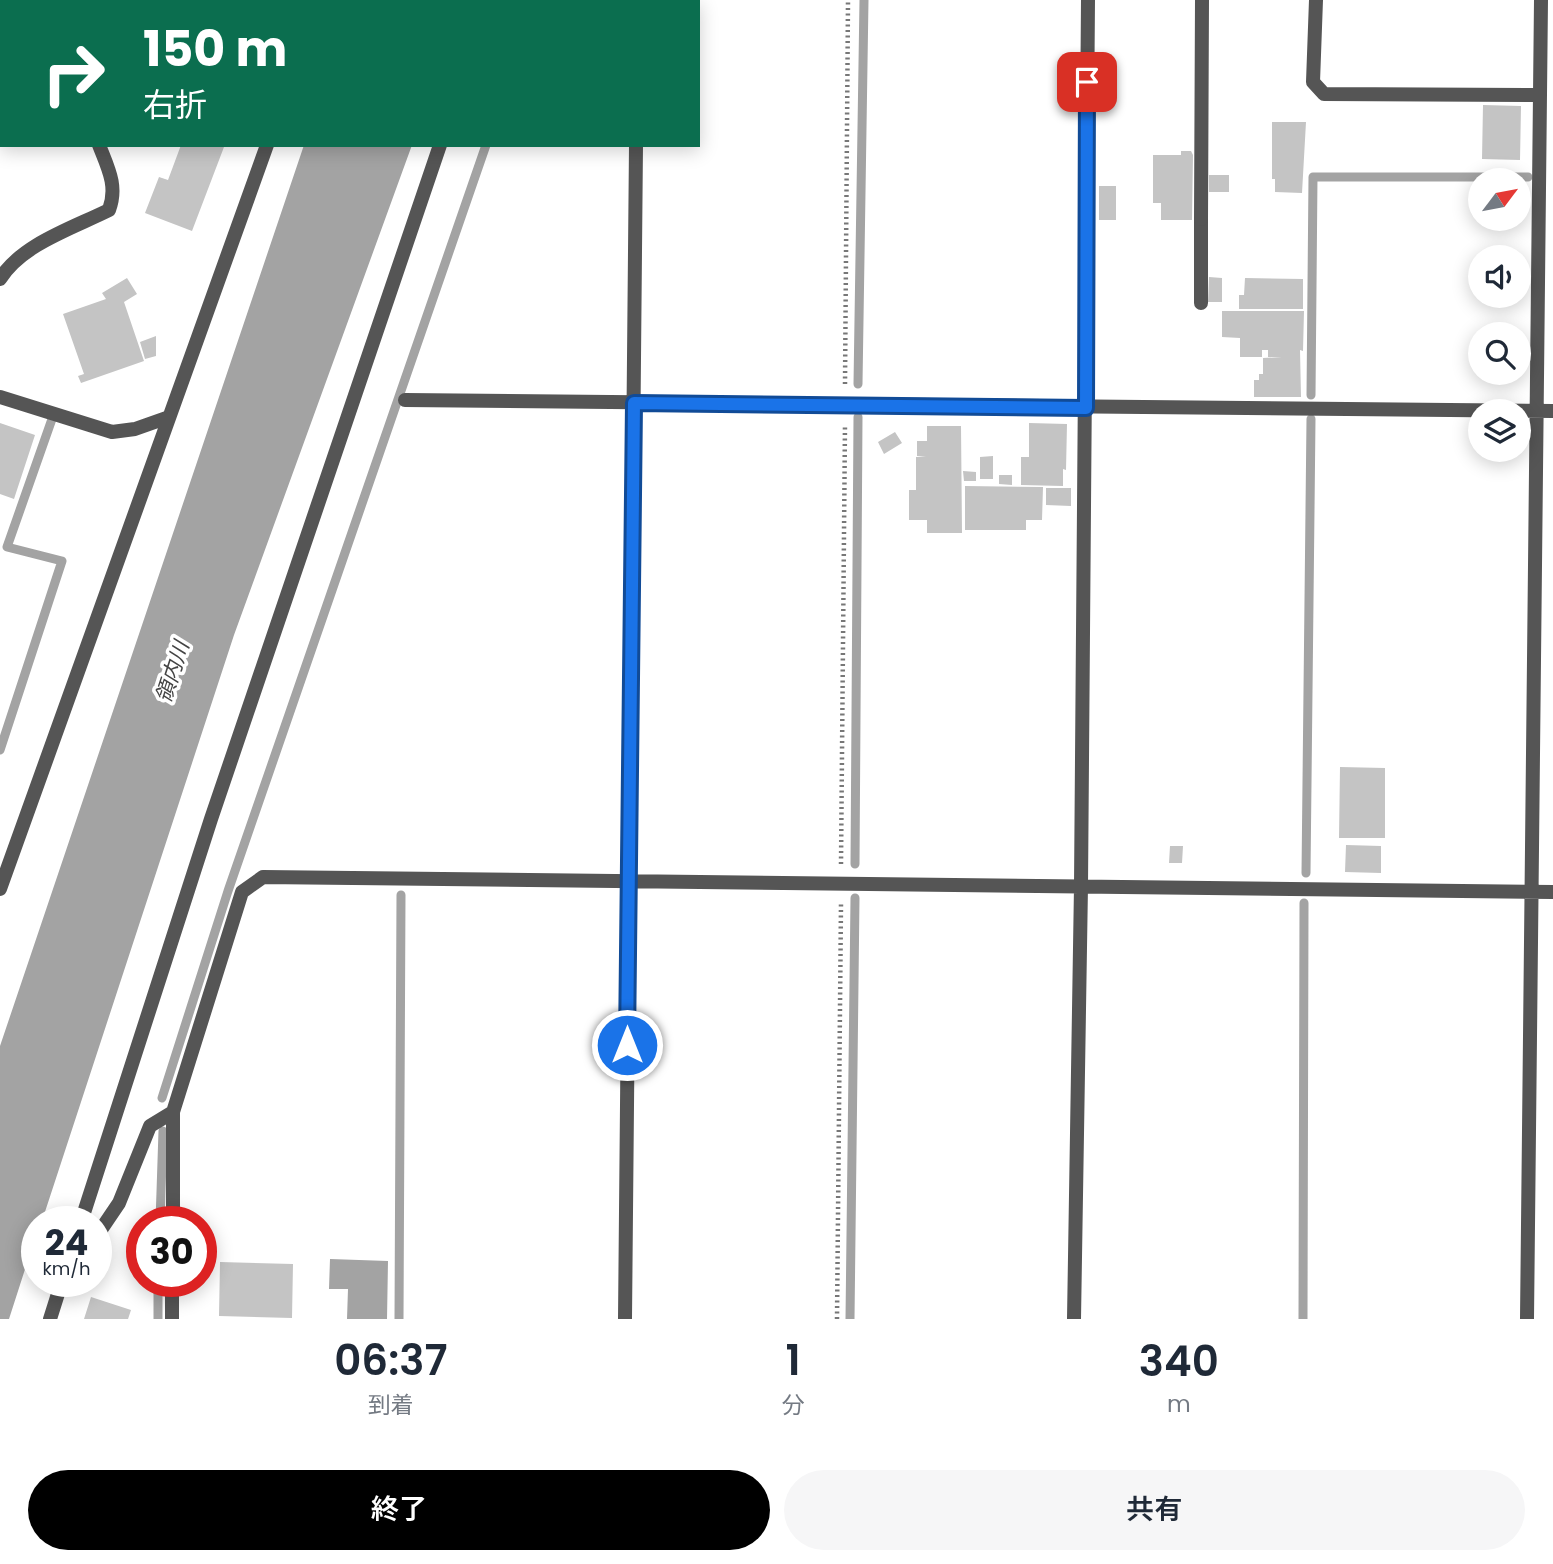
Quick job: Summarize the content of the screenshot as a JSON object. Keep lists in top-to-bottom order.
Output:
{
  "water": ["領内川"],
  "north": "top right",
  "page": {
    "turn": ["150 m", "右折"],
    "speed": "24 km/h",
    "limit": "30",
    "eta": [
      "06:37",
      "到着",
      "1",
      "分",
      "340",
      "m"
    ],
    "buttons": ["終了", "共有"]
  }
}
